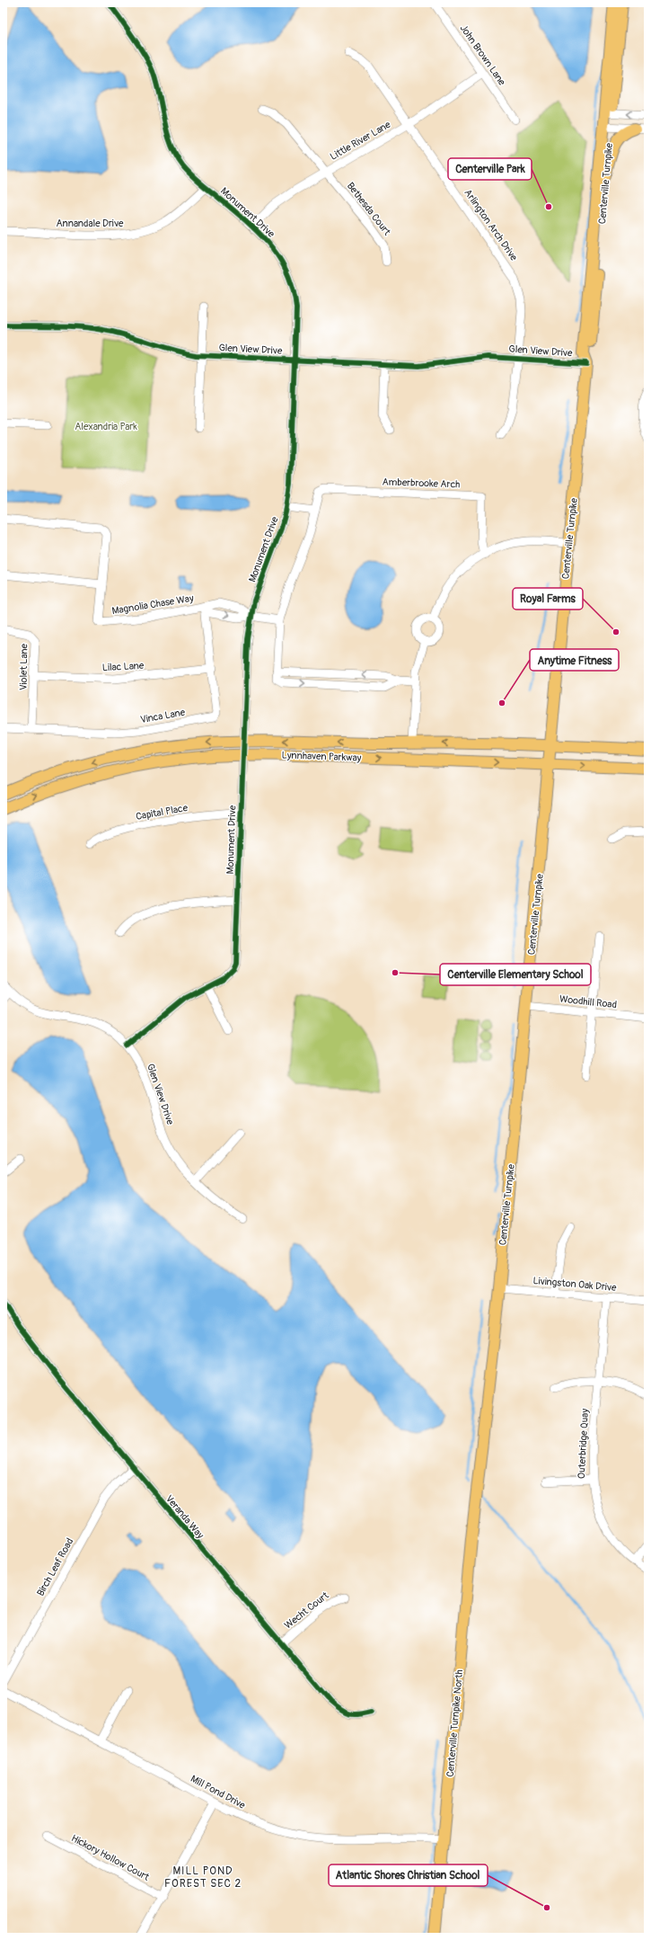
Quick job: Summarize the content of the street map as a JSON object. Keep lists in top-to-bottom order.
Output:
{
  "streets": {
    "main road": ["Centerville Turnpike", "Lynnhaven Parkway", "Centerville Turnpike North"],
    "street": [
      "John Brown Lane",
      "Little River Lane",
      "Bethesda Court",
      "Monument Drive",
      "Annandale Drive",
      "Arlington Arch Drive",
      "Glen View Drive",
      "Amberbrooke Arch",
      "Magnolia Chase Way",
      "Lilac Lane",
      "Violet Lane",
      "Vinca Lane",
      "Capital Place",
      "Woodhill Road",
      "Livingston Oak Drive",
      "Outerbridge Quay",
      "Veranda Way",
      "Birch Leaf Road",
      "Wecht Court",
      "Mill Pond Drive",
      "Hickory Hollow Court"
    ]
  },
  "crossings": [
    ["John Brown Lane", "Little River Lane"],
    ["Little River Lane", "Bethesda Court"],
    ["Little River Lane", "Monument Drive"],
    ["Little River Lane", "Arlington Arch Drive"],
    ["Centerville Turnpike", "Glen View Drive"],
    ["Centerville Turnpike", "Lynnhaven Parkway"],
    ["Centerville Turnpike", "Woodhill Road"],
    ["Centerville Turnpike", "Livingston Oak Drive"],
    ["Centerville Turnpike", "Centerville Turnpike North"],
    ["Monument Drive", "Annandale Drive"],
    ["Monument Drive", "Glen View Drive"],
    ["Monument Drive", "Magnolia Chase Way"],
    ["Monument Drive", "Lynnhaven Parkway"],
    ["Monument Drive", "Capital Place"],
    ["Arlington Arch Drive", "Glen View Drive"],
    ["Magnolia Chase Way", "Vinca Lane"],
    ["Lilac Lane", "Violet Lane"],
    ["Lilac Lane", "Vinca Lane"],
    ["Violet Lane", "Vinca Lane"],
    ["Livingston Oak Drive", "Outerbridge Quay"],
    ["Veranda Way", "Birch Leaf Road"],
    ["Veranda Way", "Wecht Court"],
    ["Centerville Turnpike North", "Mill Pond Drive"]
  ],
  "districts": ["MILL POND FOREST SEC 2"],
  "parks": ["Alexandria Park"],
  "places": [
    "Centerville Park",
    "Royal Farms",
    "Anytime Fitness",
    "Centerville Elementary School",
    "Atlantic Shores Christian School"
  ]
}
